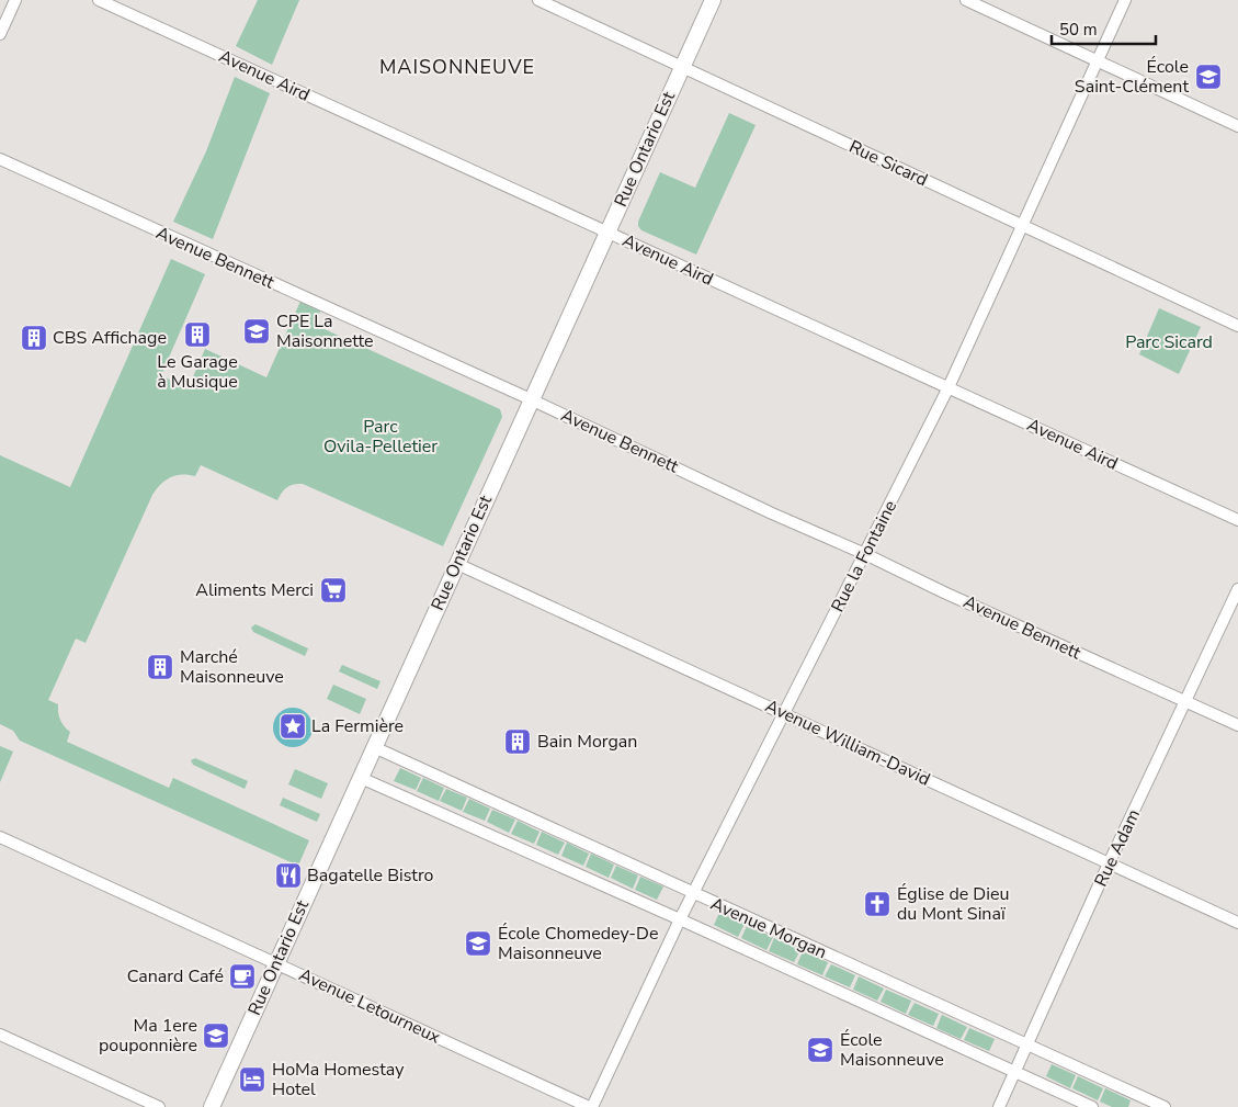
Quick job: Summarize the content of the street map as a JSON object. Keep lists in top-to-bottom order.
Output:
{
  "streets": {
    "main road": ["Rue Ontario Est"],
    "street": [
      "Avenue Aird",
      "Rue Sicard",
      "Avenue Bennett",
      "Rue la Fontaine",
      "Avenue William-David",
      "Rue Adam",
      "Avenue Morgan",
      "Avenue Letourneux"
    ]
  },
  "crossings": [
    ["Avenue Aird", "Rue Ontario Est"],
    ["Avenue Aird", "Rue la Fontaine"],
    ["Rue Ontario Est", "Rue Sicard"],
    ["Rue Ontario Est", "Avenue Bennett"],
    ["Rue Ontario Est", "Avenue William-David"],
    ["Rue Ontario Est", "Avenue Morgan"],
    ["Rue Ontario Est", "Avenue Letourneux"],
    ["Rue Sicard", "Rue la Fontaine"],
    ["Avenue Bennett", "Rue la Fontaine"],
    ["Avenue Bennett", "Rue Adam"],
    ["Rue la Fontaine", "Avenue William-David"],
    ["Rue la Fontaine", "Avenue Morgan"],
    ["Rue la Fontaine", "Avenue Letourneux"],
    ["Avenue William-David", "Rue Adam"],
    ["Rue Adam", "Avenue Morgan"]
  ],
  "districts": ["MAISONNEUVE"],
  "parks": ["Parc Sicard", "Parc Ovila-Pelletier"],
  "places": {
    "school or university": [
      "École Saint-Clément",
      "CPE La Maisonnette",
      "École Chomedey-De Maisonneuve",
      "Ma 1ere pouponnière",
      "École Maisonneuve"
    ],
    "building": [
      "Le Garage à Musique",
      "CBS Affichage",
      "Marché Maisonneuve",
      "Bain Morgan"
    ],
    "supermarket": ["Aliments Merci"],
    "place": ["La Fermière"],
    "restaurant": ["Bagatelle Bistro"],
    "church": ["Église de Dieu du Mont Sinaï"],
    "cafe": ["Canard Café"],
    "hotel": ["HoMa Homestay Hotel"]
  },
  "scale_bar": "50 m"
}
